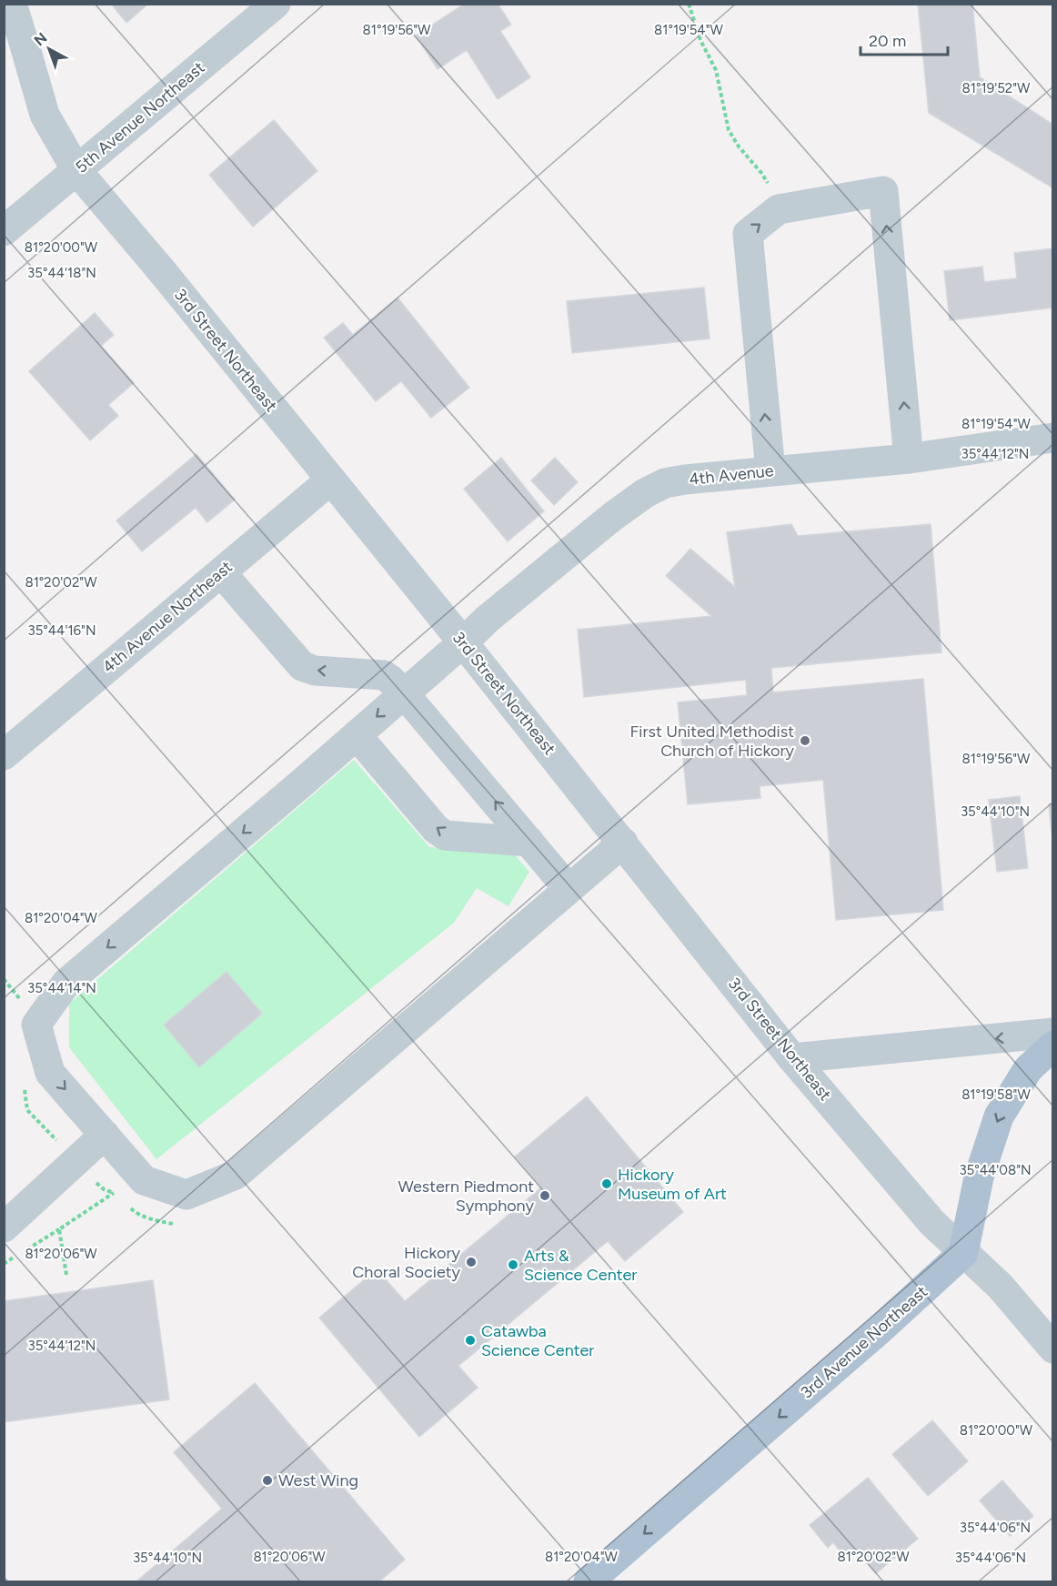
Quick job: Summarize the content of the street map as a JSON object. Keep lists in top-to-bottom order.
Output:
{
  "streets": {
    "main road": ["3rd Avenue Northeast"],
    "street": [
      "5th Avenue Northeast",
      "3rd Street Northeast",
      "4th Avenue",
      "4th Avenue Northeast"
    ]
  },
  "crossings": [
    ["5th Avenue Northeast", "3rd Street Northeast"],
    ["3rd Street Northeast", "4th Avenue"],
    ["3rd Street Northeast", "4th Avenue Northeast"],
    ["3rd Street Northeast", "3rd Avenue Northeast"]
  ],
  "one_way": ["4th Avenue", "3rd Avenue Northeast"],
  "places": [
    "First United Methodist Church of Hickory",
    "Hickory Museum of Art",
    "Western Piedmont Symphony",
    "Hickory Choral Society",
    "Arts & Science Center",
    "Catawba Science Center",
    "West Wing"
  ],
  "scale_bar": "20 m",
  "north": "top left",
  "coordinates": [
    "81°19'56\"W",
    "81°19'54\"W",
    "81°19'52\"W",
    "81°20'00\"W",
    "35°44'18\"N",
    "35°44'12\"N",
    "81°20'02\"W",
    "35°44'16\"N",
    "35°44'10\"N",
    "81°20'04\"W",
    "35°44'14\"N",
    "81°19'58\"W",
    "35°44'08\"N",
    "81°20'06\"W",
    "35°44'06\"N"
  ]
}
